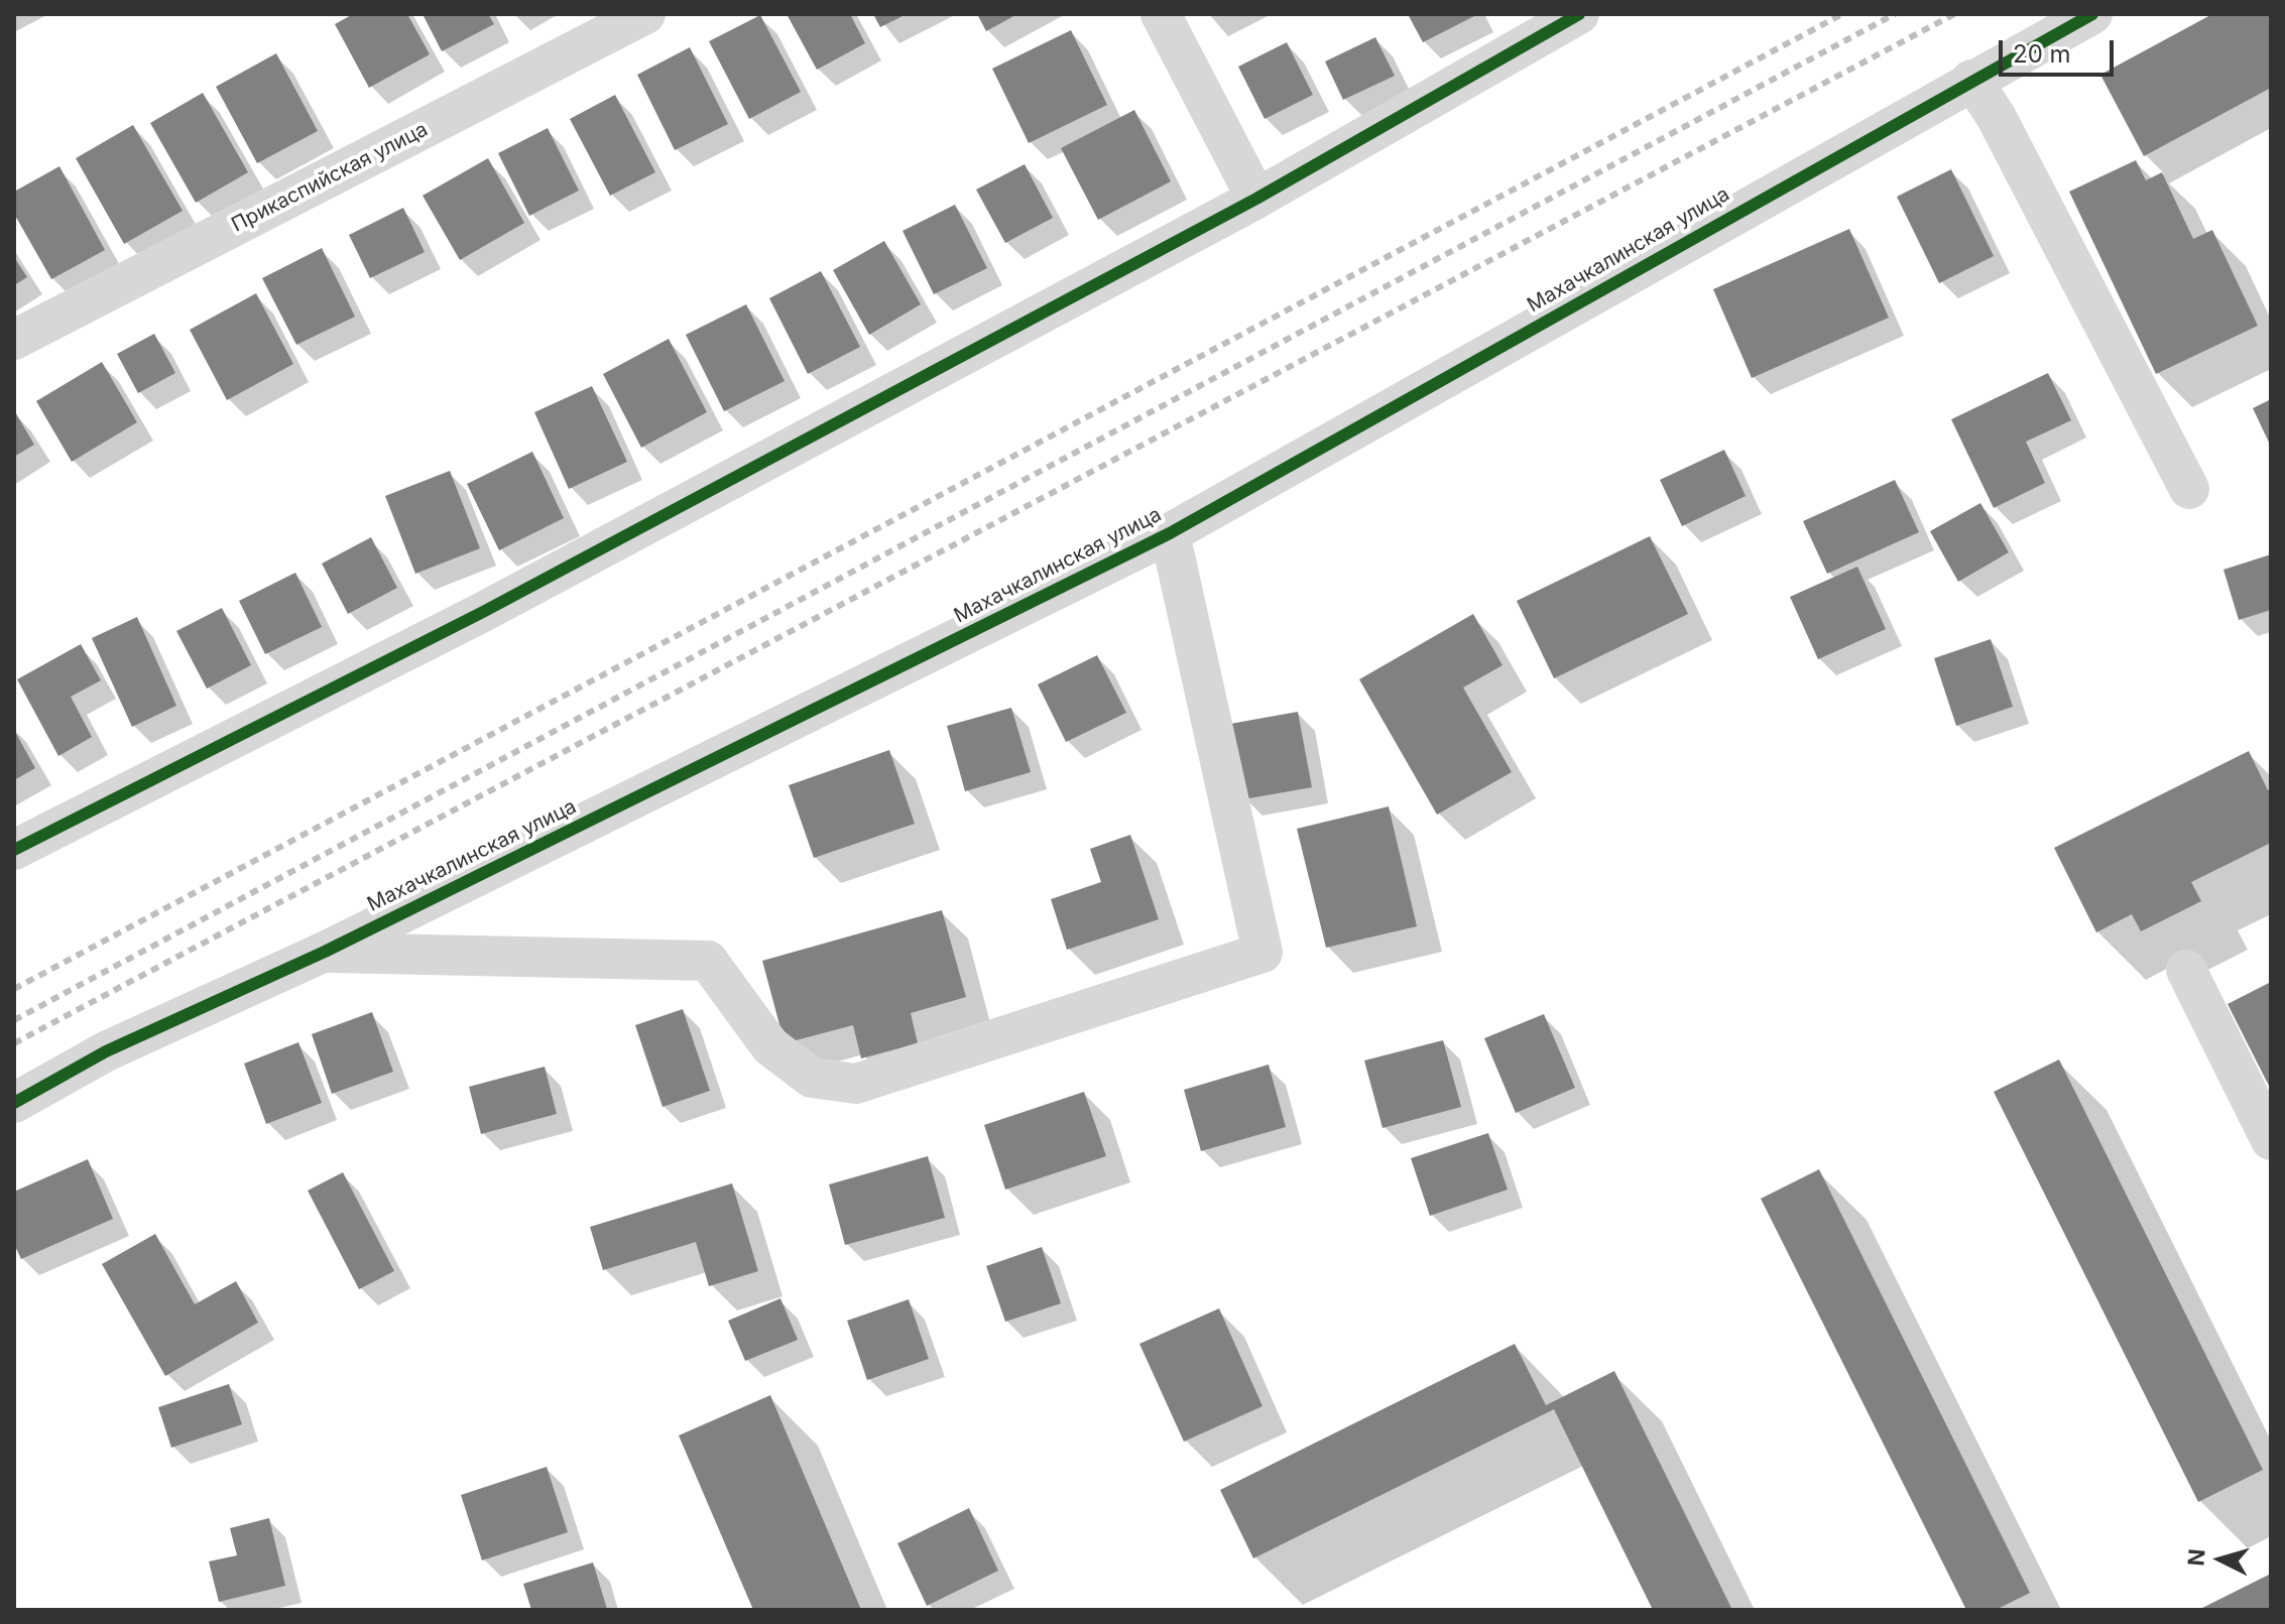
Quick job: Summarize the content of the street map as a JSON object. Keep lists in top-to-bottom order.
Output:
{
  "streets": {
    "street": ["Прикаспийская улица", "Махачкалинская улица"]
  },
  "scale_bar": "20 m",
  "north": "left"
}
